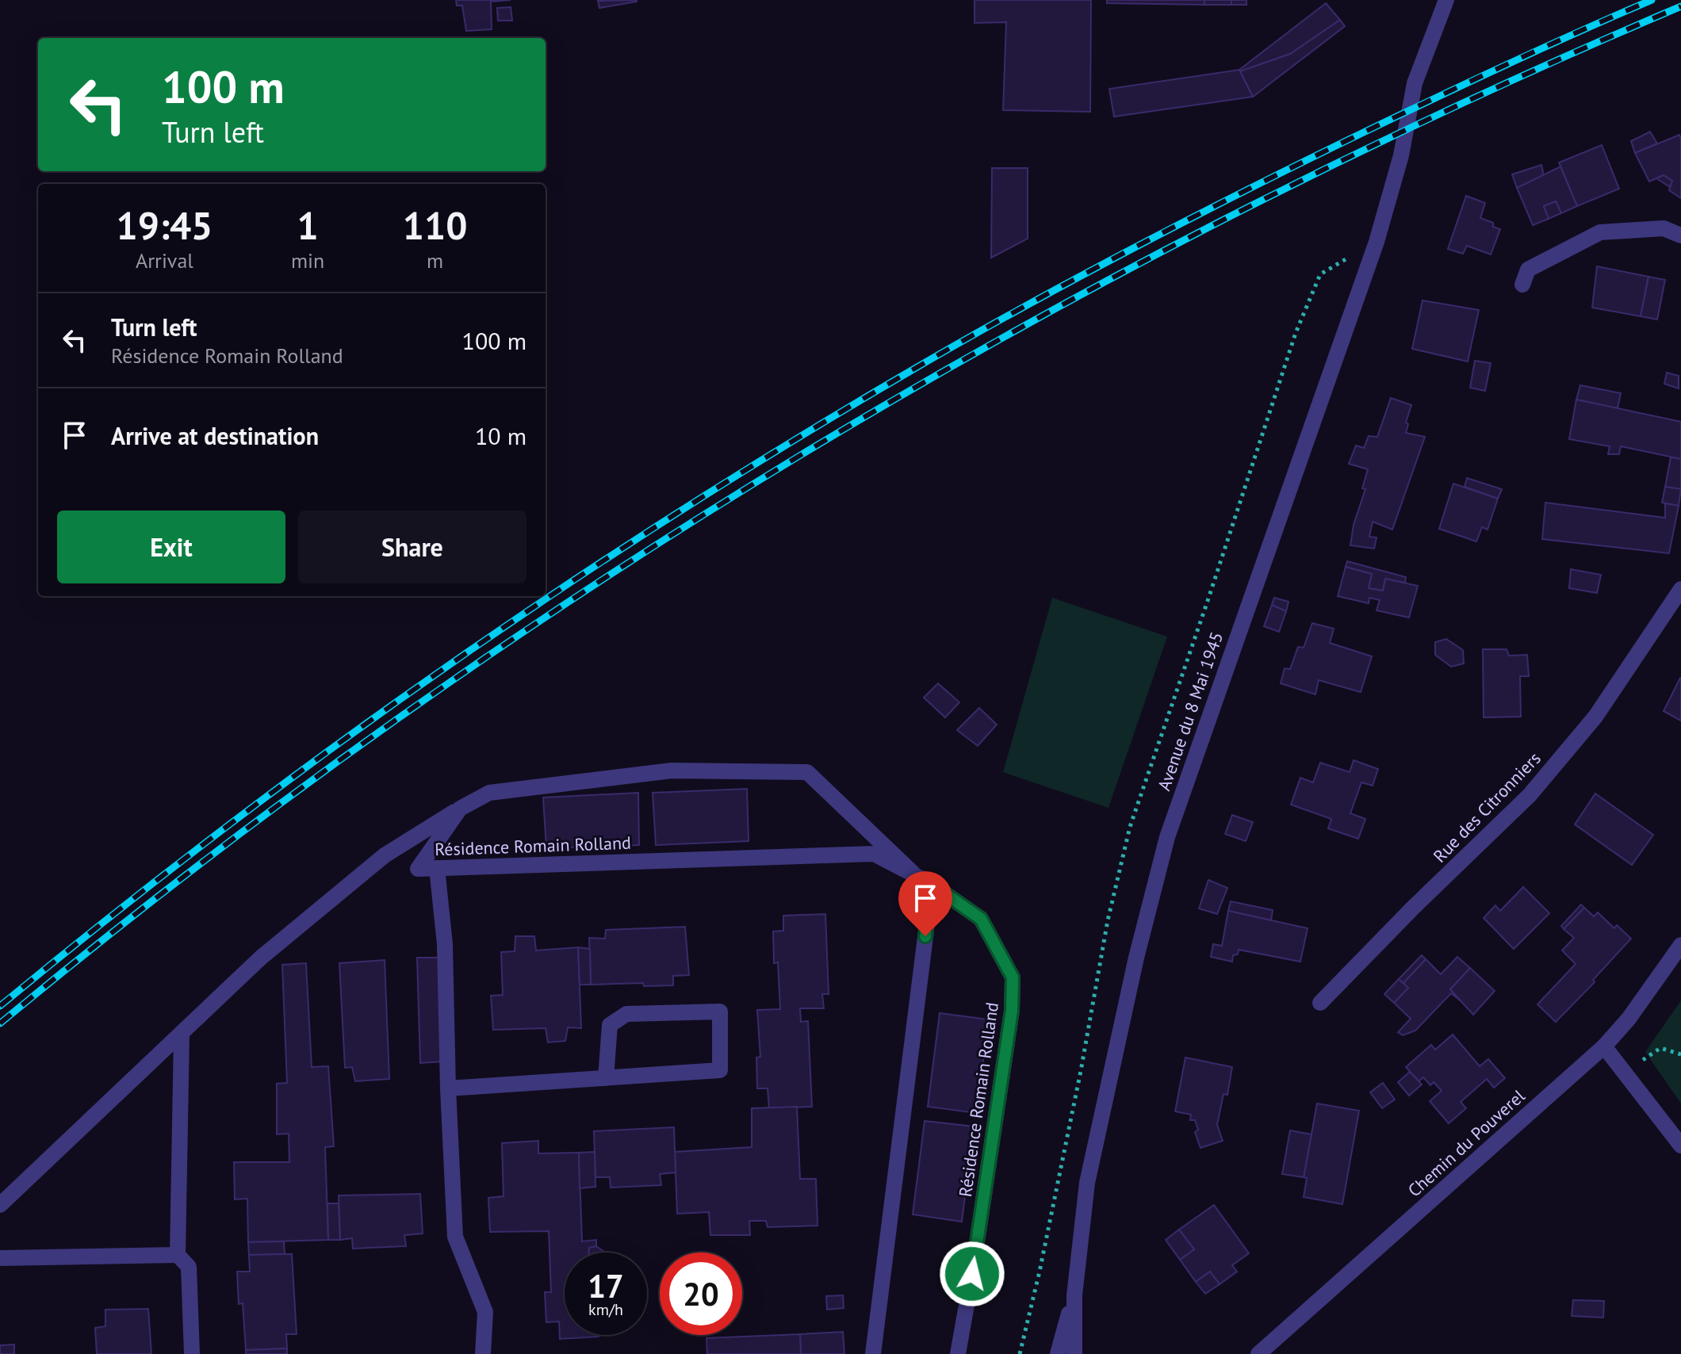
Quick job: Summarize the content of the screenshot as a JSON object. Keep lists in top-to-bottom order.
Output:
{
  "streets": {
    "street": [
      "Avenue du 8 Mai 1945",
      "Rue des Citronniers",
      "Résidence Romain Rolland",
      "Chemin du Pouverel"
    ]
  },
  "page": {
    "turn": ["100 m", "Turn left"],
    "eta": [
      "19:45",
      "Arrival",
      "1",
      "min",
      "110",
      "m"
    ],
    "list": [
      {
        "name": "Turn left",
        "note": "Résidence Romain Rolland",
        "value": "100 m"
      },
      {
        "name": "Arrive at destination",
        "value": "10 m"
      }
    ],
    "buttons": ["Exit", "Share"],
    "speed": "17 km/h",
    "limit": "20"
  }
}
